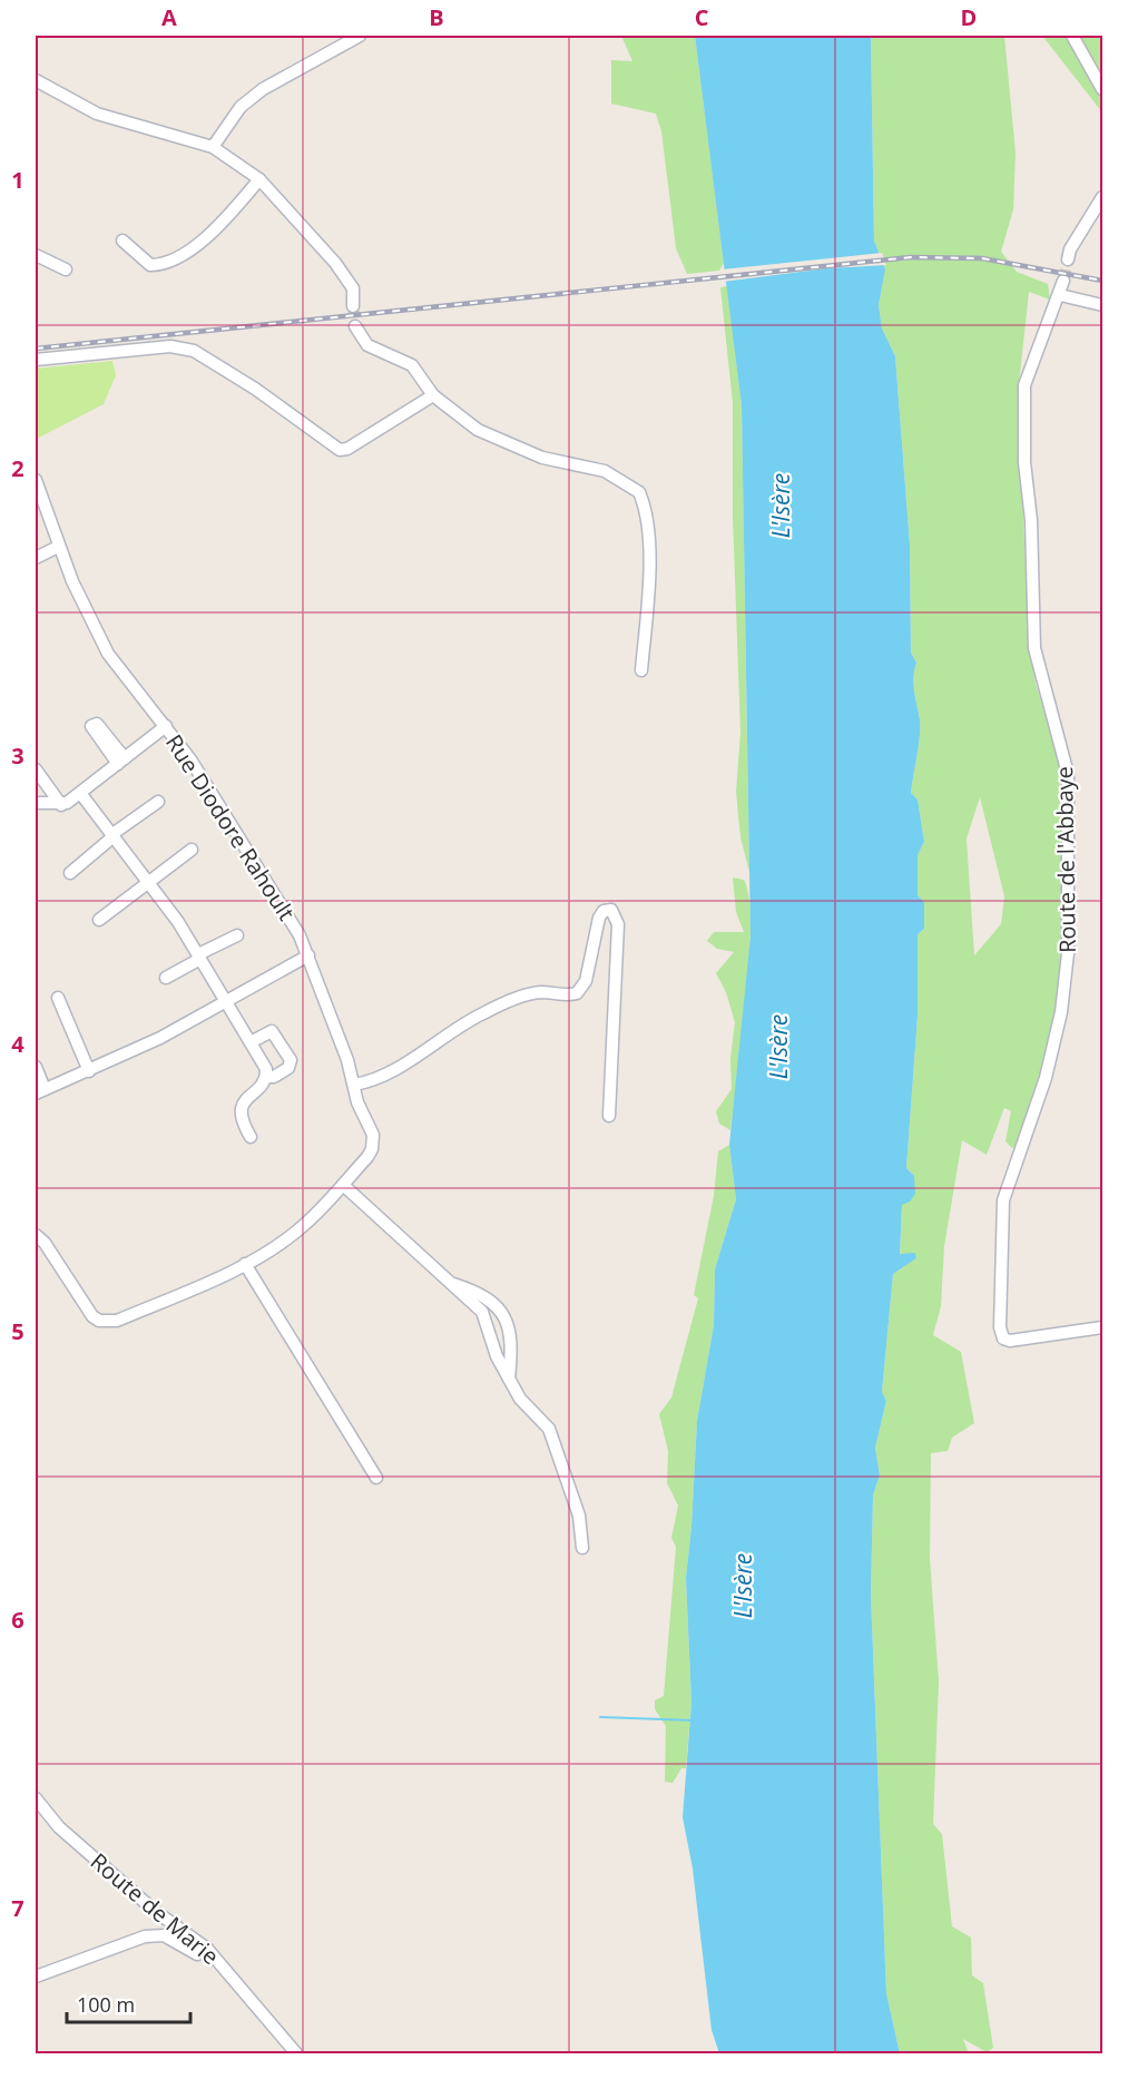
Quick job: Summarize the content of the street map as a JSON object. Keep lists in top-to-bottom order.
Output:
{
  "streets": {
    "street": ["Rue Diodore Rahoult", "Route de l'Abbaye", "Route de Marie"]
  },
  "water": ["L'Isère"],
  "scale_bar": "100 m",
  "grid": {
    "columns": [
      "A",
      "B",
      "C",
      "D"
    ],
    "rows": [
      "1",
      "2",
      "3",
      "4",
      "5",
      "6",
      "7"
    ]
  }
}
